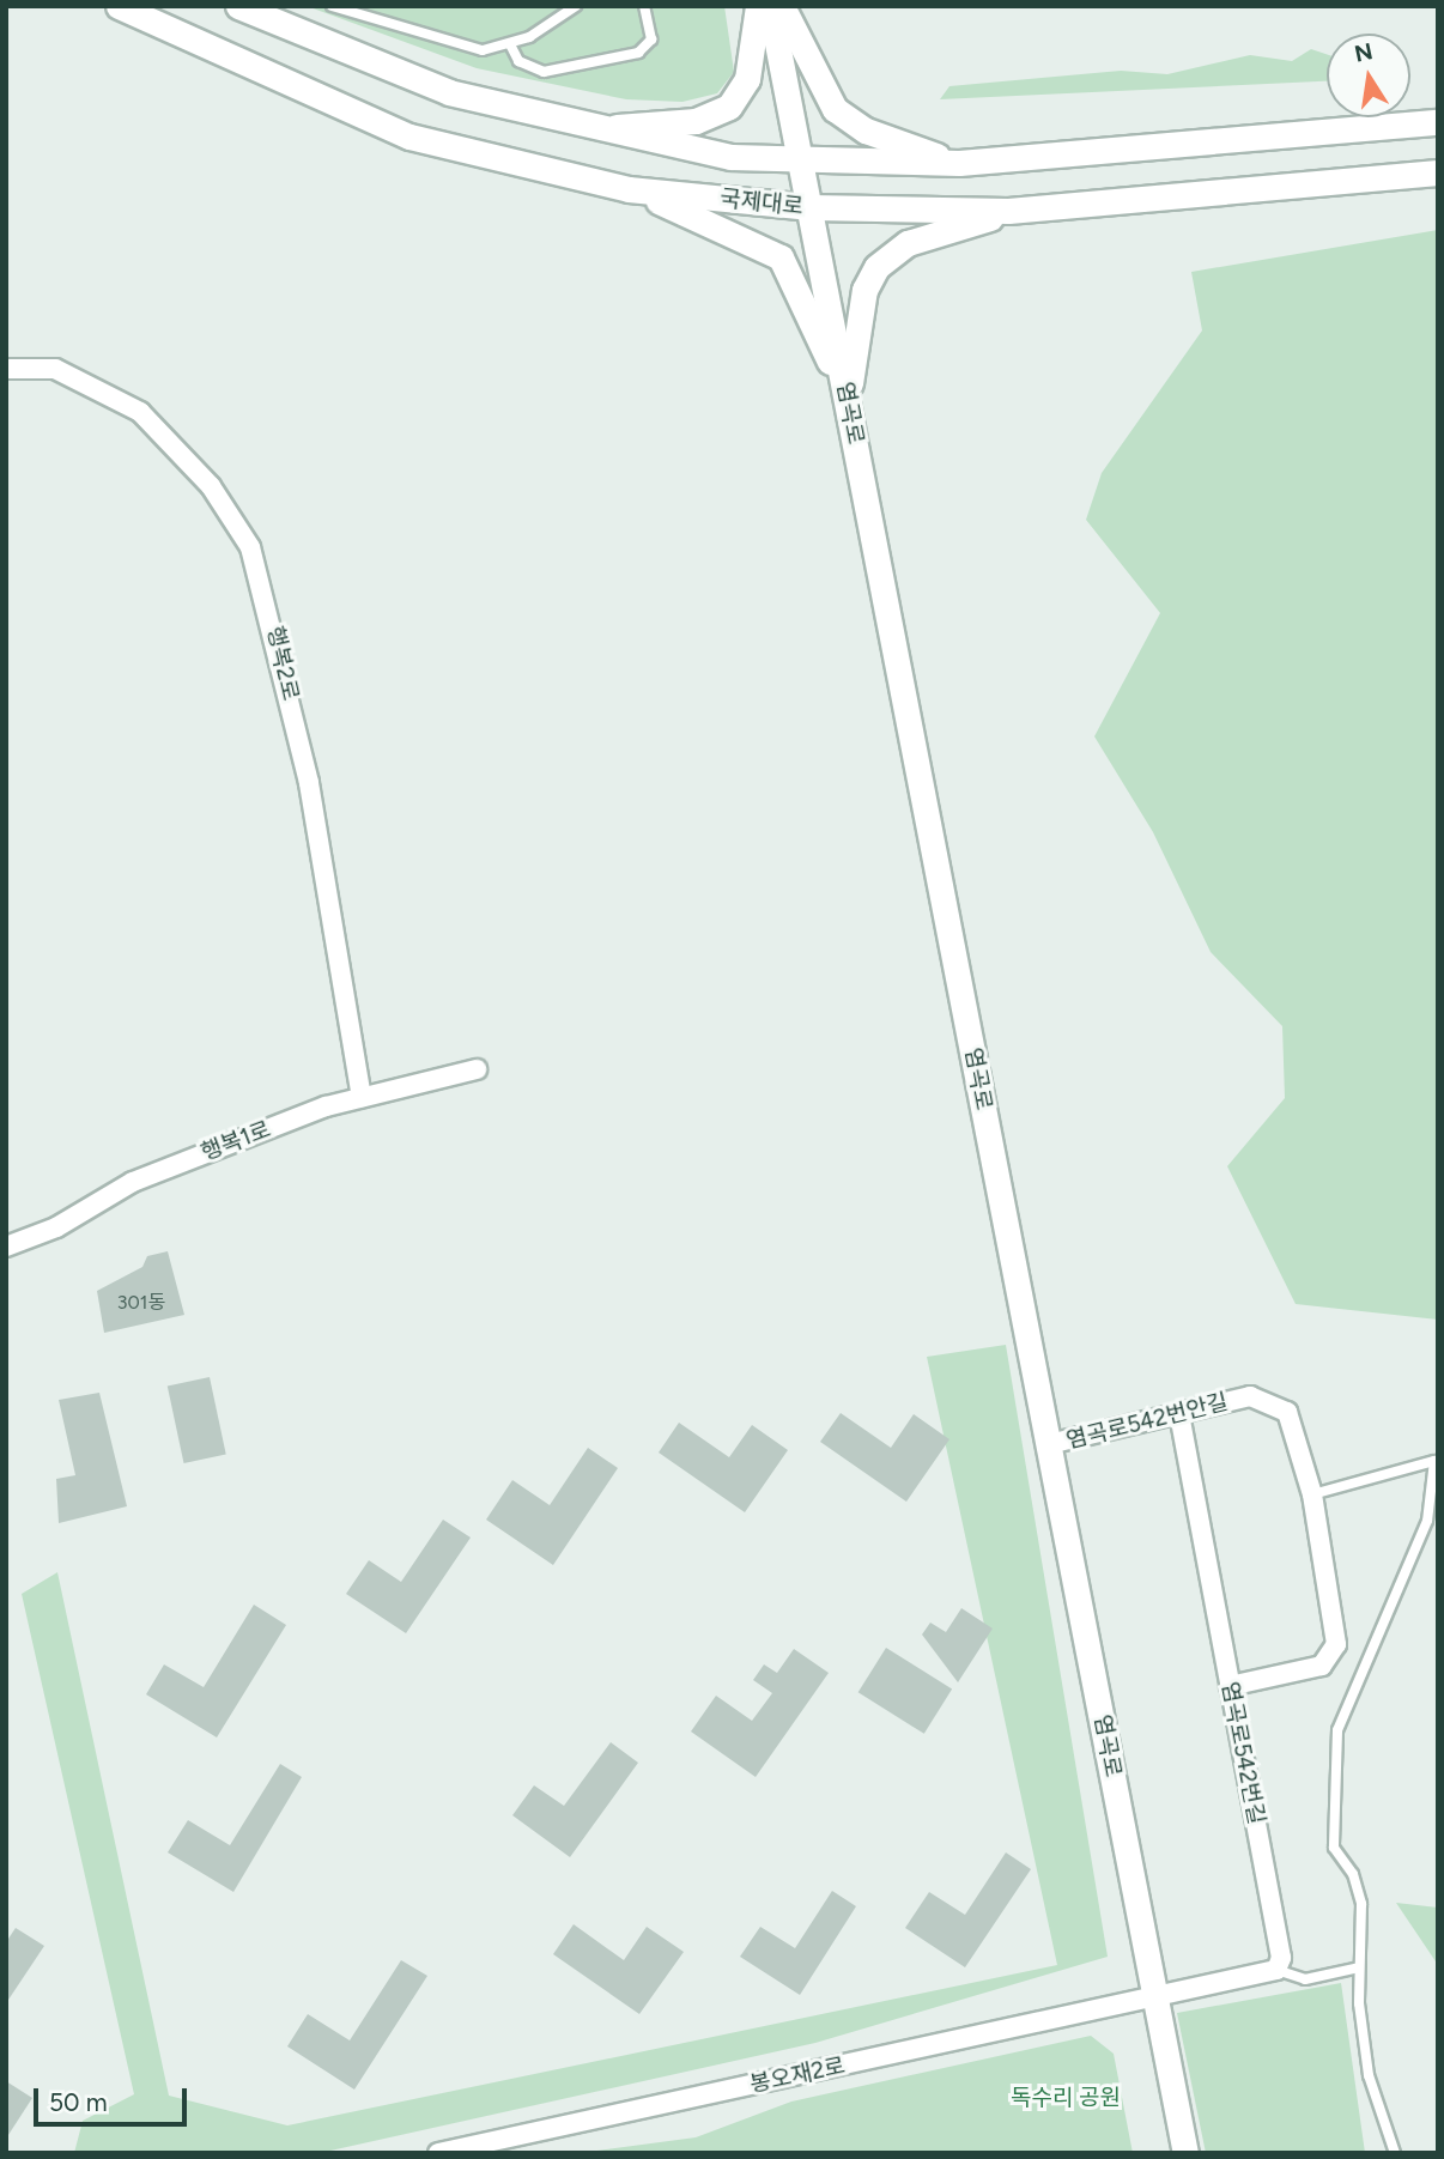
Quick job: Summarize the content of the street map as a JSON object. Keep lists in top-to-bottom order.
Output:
{
  "streets": {
    "main road": ["국제대로", "염곡로"],
    "street": [
      "행복2로",
      "행복1로",
      "염곡로542번안길",
      "염곡로542번길",
      "봉오재2로"
    ]
  },
  "crossings": [
    ["국제대로", "염곡로"],
    ["염곡로", "염곡로542번안길"],
    ["염곡로", "봉오재2로"],
    ["행복2로", "행복1로"],
    ["염곡로542번안길", "염곡로542번길"]
  ],
  "parks": ["독수리 공원"],
  "house_numbers": ["301동"],
  "scale_bar": "50 m",
  "north": "top"
}
